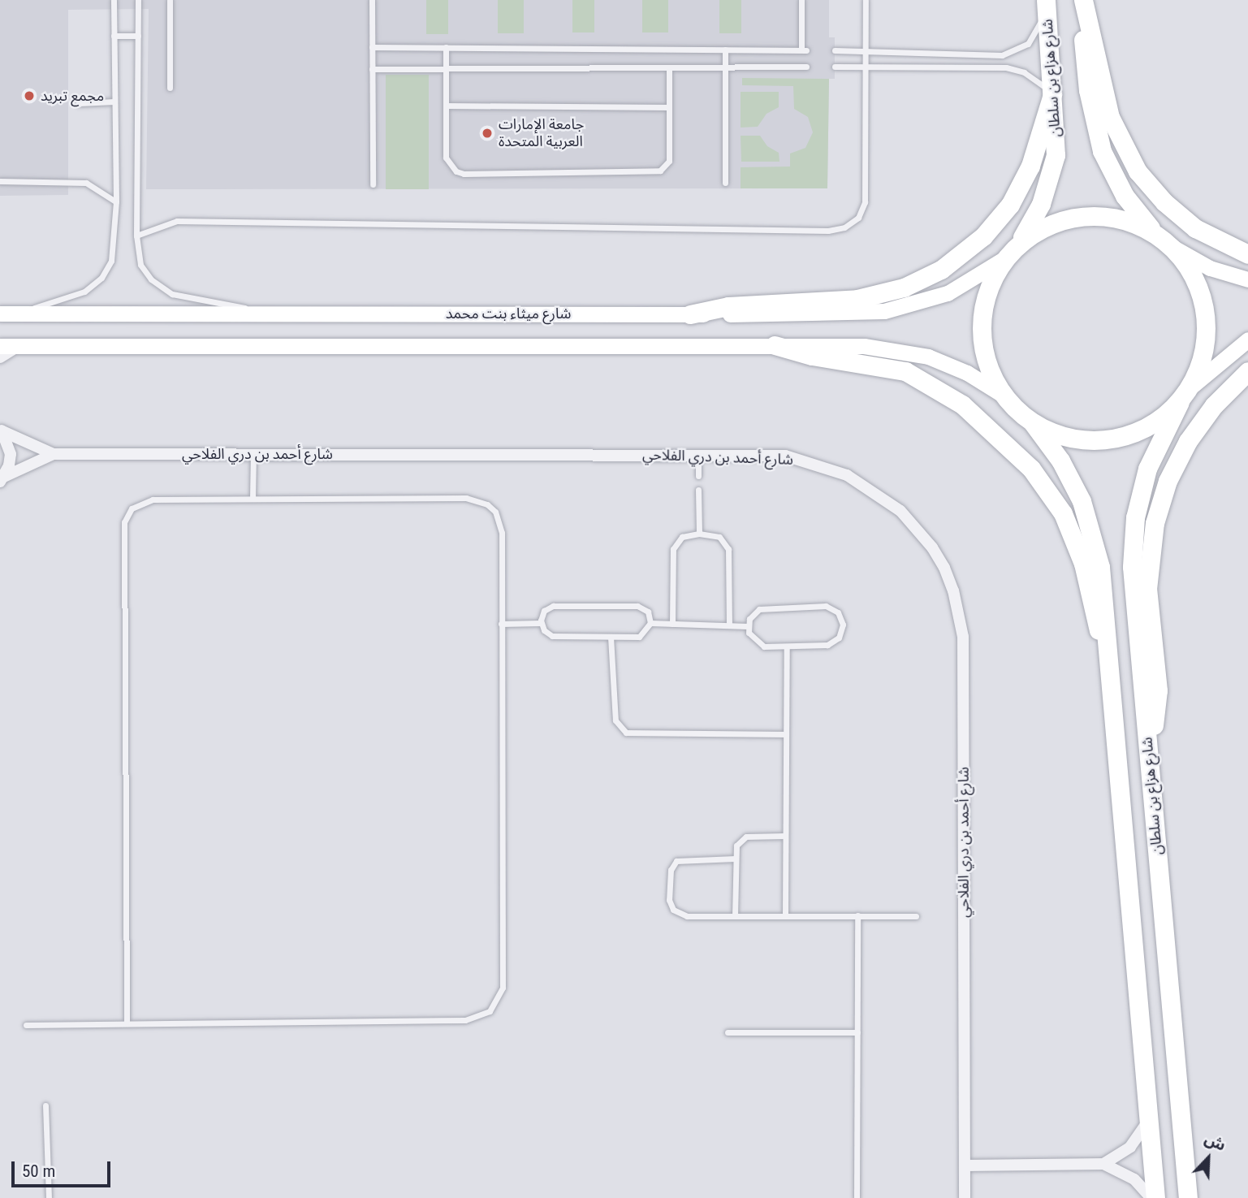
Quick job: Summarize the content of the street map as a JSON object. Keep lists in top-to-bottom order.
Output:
{
  "streets": {
    "main road": ["شارع هزاع بن سلطان", "شارع ميثاء بنت محمد"],
    "street": ["شارع أحمد بن دري الفلاحي"]
  },
  "crossings": [
    ["شارع هزاع بن سلطان", "شارع ميثاء بنت محمد"]
  ],
  "places": ["مجمع تبريد", "جامعة الإمارات العربية المتحدة"],
  "scale_bar": "50 m",
  "north": "top right"
}
